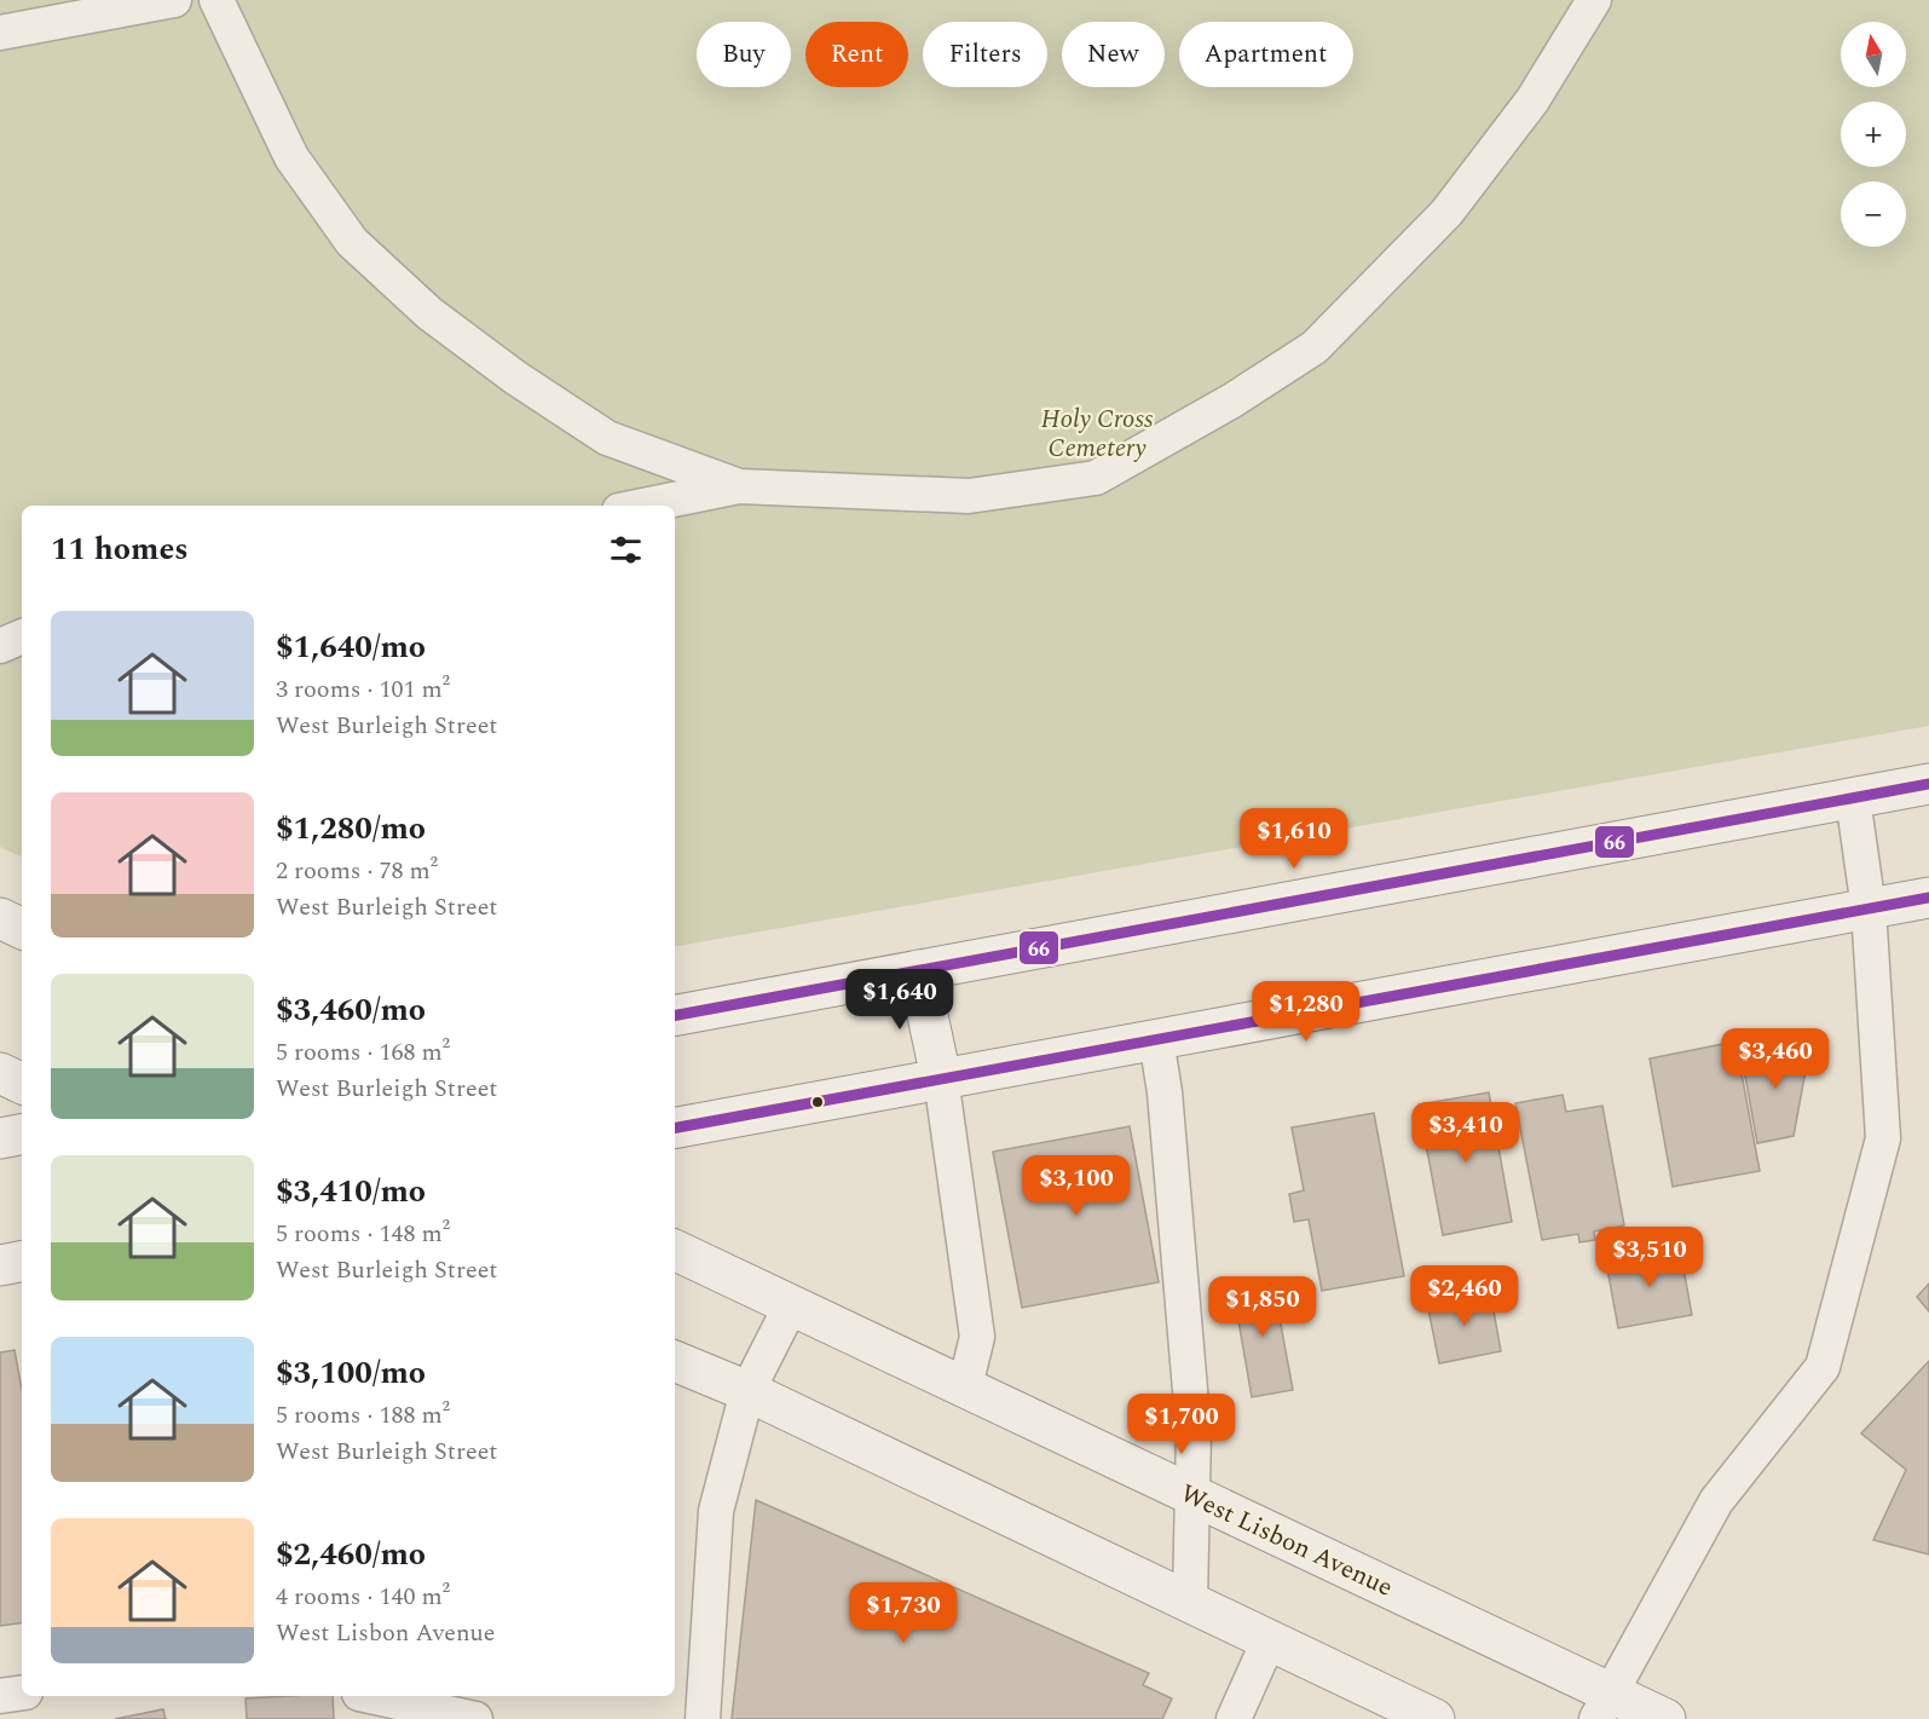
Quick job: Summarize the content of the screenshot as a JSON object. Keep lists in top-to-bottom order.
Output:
{
  "streets": {
    "main road": ["West Lisbon Avenue"]
  },
  "parks": ["Holy Cross Cemetery"],
  "lines": ["transit line 66"],
  "north": "top",
  "page": {
    "map_buttons": ["+", "−"],
    "chip": [
      "Buy",
      "Rent",
      "Filters",
      "New",
      "Apartment"
    ],
    "heading": "11 homes",
    "list": [
      {
        "name": "$1,640/mo",
        "note": "3 rooms · 101 m² · West Burleigh Street"
      },
      {
        "name": "$1,280/mo",
        "note": "2 rooms · 78 m² · West Burleigh Street"
      },
      {
        "name": "$3,460/mo",
        "note": "5 rooms · 168 m² · West Burleigh Street"
      },
      {
        "name": "$3,410/mo",
        "note": "5 rooms · 148 m² · West Burleigh Street"
      },
      {
        "name": "$3,100/mo",
        "note": "5 rooms · 188 m² · West Burleigh Street"
      },
      {
        "name": "$2,460/mo",
        "note": "4 rooms · 140 m² · West Lisbon Avenue"
      }
    ],
    "price": [
      "$1,610",
      "$1,640",
      "$1,280",
      "$3,460",
      "$3,410",
      "$3,100",
      "$3,510",
      "$2,460",
      "$1,850",
      "$1,700",
      "$1,730"
    ]
  }
}
